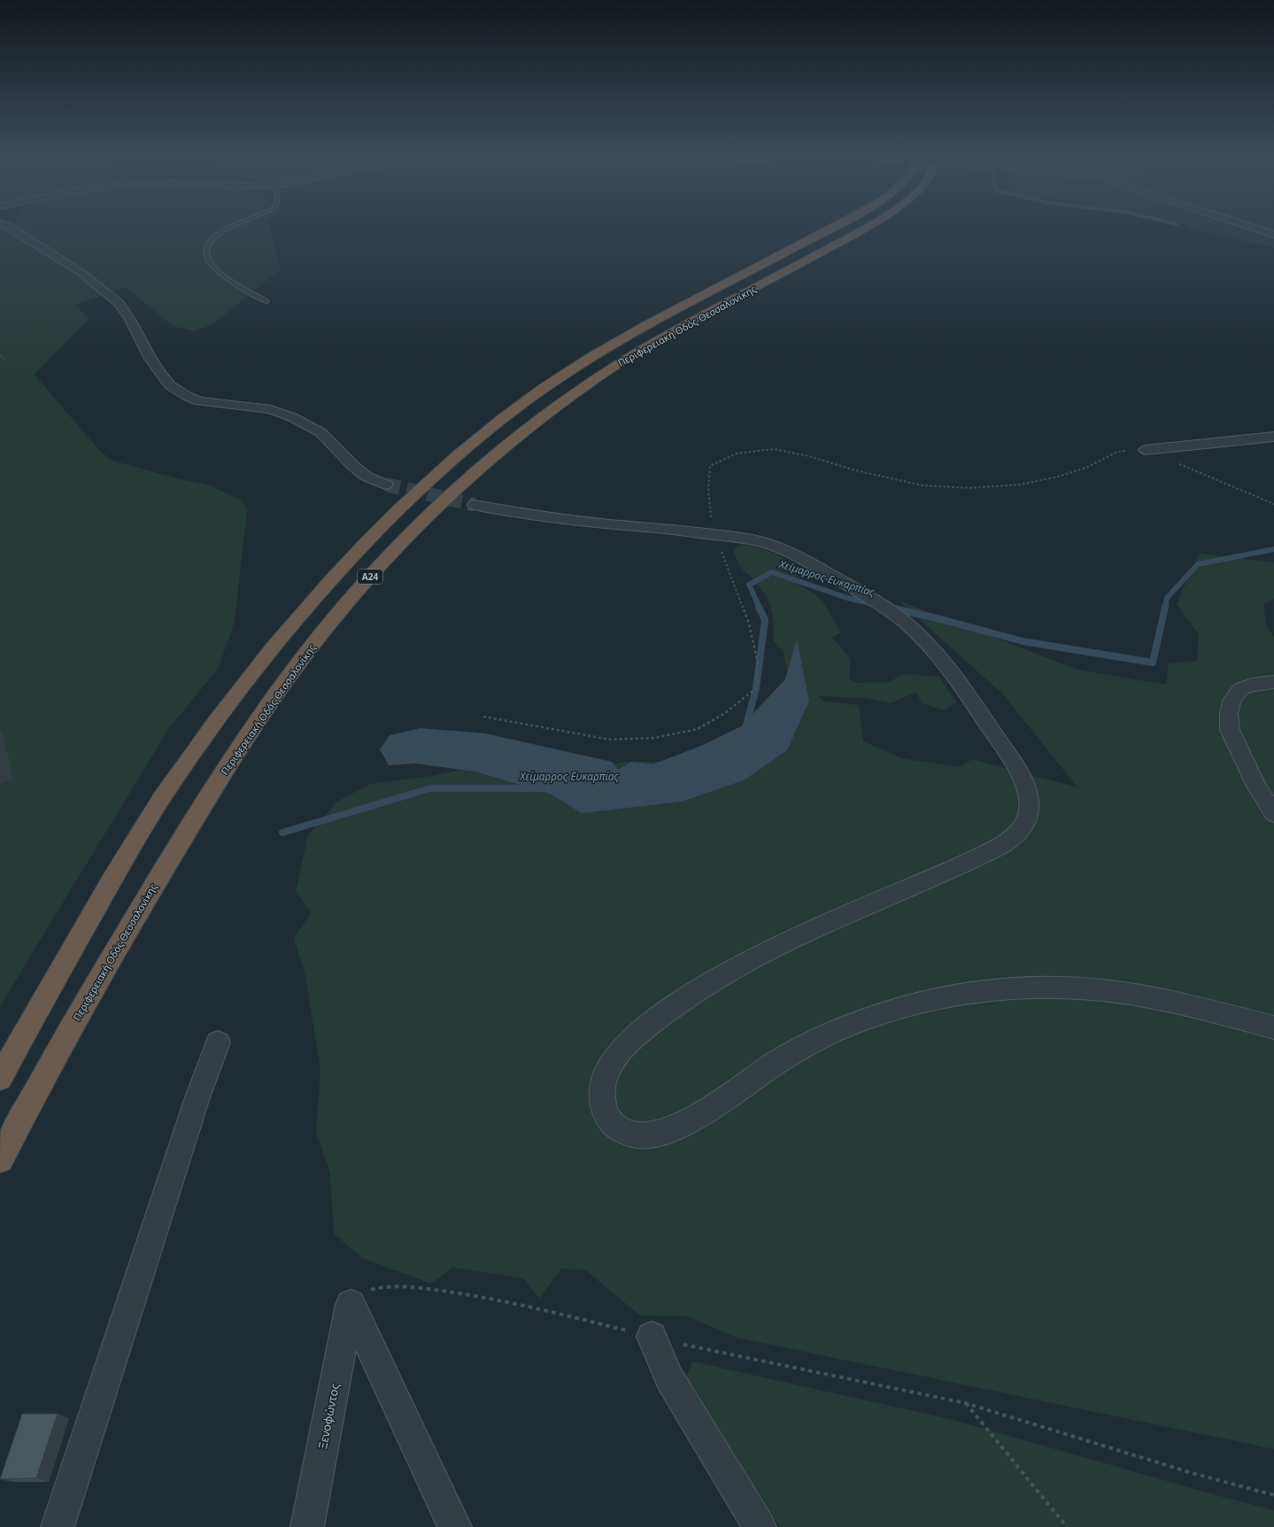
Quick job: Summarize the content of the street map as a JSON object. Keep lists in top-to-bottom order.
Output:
{
  "streets": {
    "highway": ["Περιφερειακή Οδός Θεσσαλονίκης", "Α24"],
    "street": ["Ξενοφώντος"]
  },
  "water": ["Χείμαρρος Ευκαρπίας"]
}
